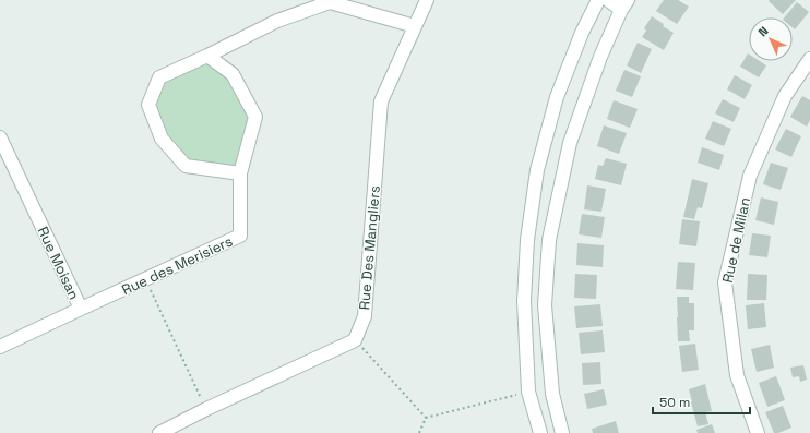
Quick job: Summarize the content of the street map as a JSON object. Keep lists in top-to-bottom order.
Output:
{
  "streets": {
    "street": [
      "Rue de Milan",
      "Rue Des Mangliers",
      "Rue Moisan",
      "Rue des Merisiers"
    ]
  },
  "crossings": [
    ["Rue Moisan", "Rue des Merisiers"]
  ],
  "scale_bar": "50 m",
  "north": "top left"
}
